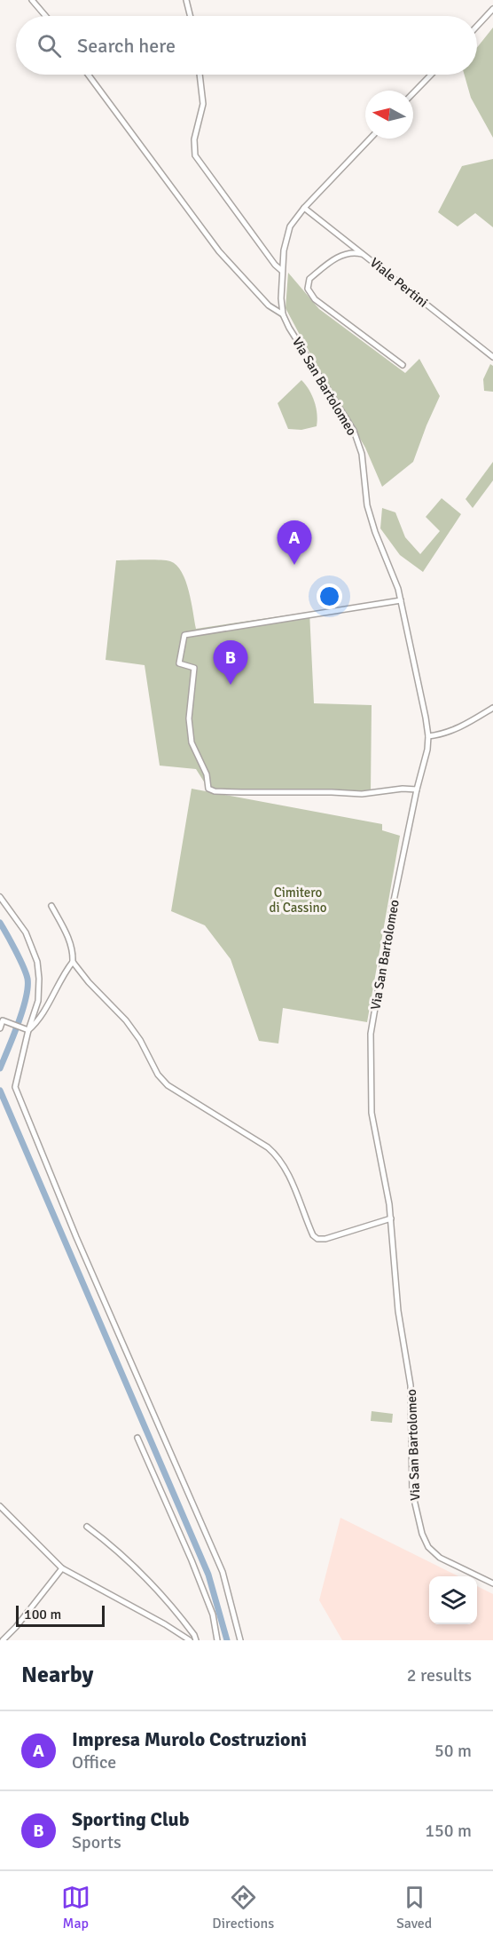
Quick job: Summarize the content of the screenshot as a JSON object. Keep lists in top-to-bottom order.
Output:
{
  "streets": {
    "street": ["Viale Pertini", "Via San Bartolomeo"]
  },
  "parks": ["Cimitero di Cassino"],
  "scale_bar": "100 m",
  "north": "left",
  "page": {
    "search": "Search here",
    "pins": ["A", "B"],
    "scale": "100 m",
    "heading": ["Nearby", "2 results"],
    "list": [
      {
        "mark": "A",
        "name": "Impresa Murolo Costruzioni",
        "note": "Office",
        "value": "50 m"
      },
      {
        "mark": "B",
        "name": "Sporting Club",
        "note": "Sports",
        "value": "150 m"
      }
    ],
    "nav": ["Map", "Directions", "Saved"]
  }
}
